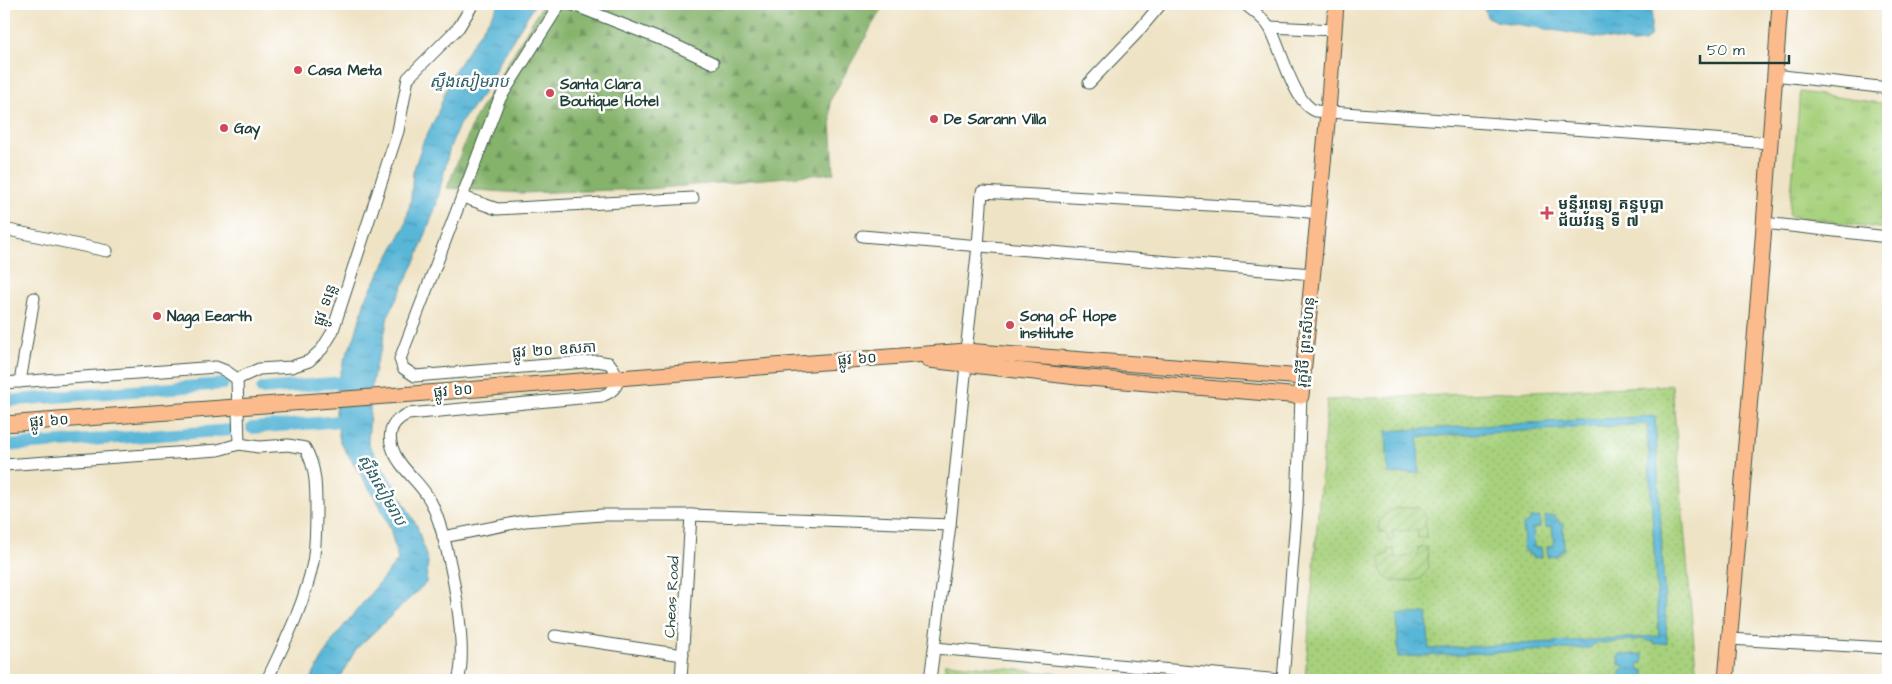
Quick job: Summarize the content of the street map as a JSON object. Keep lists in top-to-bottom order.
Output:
{
  "streets": {
    "main road": ["រុក្ខវិថី ព្រះសីហនុ", "ផ្លូវ ៦០"],
    "street": ["ផ្លូវ ទន្លេ", "ផ្លូវ ២០ ឧសភា", "Cheas Road"]
  },
  "crossings": [
    ["រុក្ខវិថី ព្រះសីហនុ", "ផ្លូវ ៦០"],
    ["ផ្លូវ ២០ ឧសភា", "ផ្លូវ ៦០"]
  ],
  "water": ["ស្ទឹងសៀមរាប"],
  "places": {
    "other": [
      "Casa Meta",
      "Santa Clara Boutique Hotel",
      "De Sarann Villa",
      "Gay",
      "Naga Eearth",
      "Song of Hope institute"
    ],
    "health": ["មន្ទីរពេទ្យ គន្ធបុប្ផា ជ័យវ័រន្ម ទី ៧"]
  },
  "scale_bar": "50 m"
}
